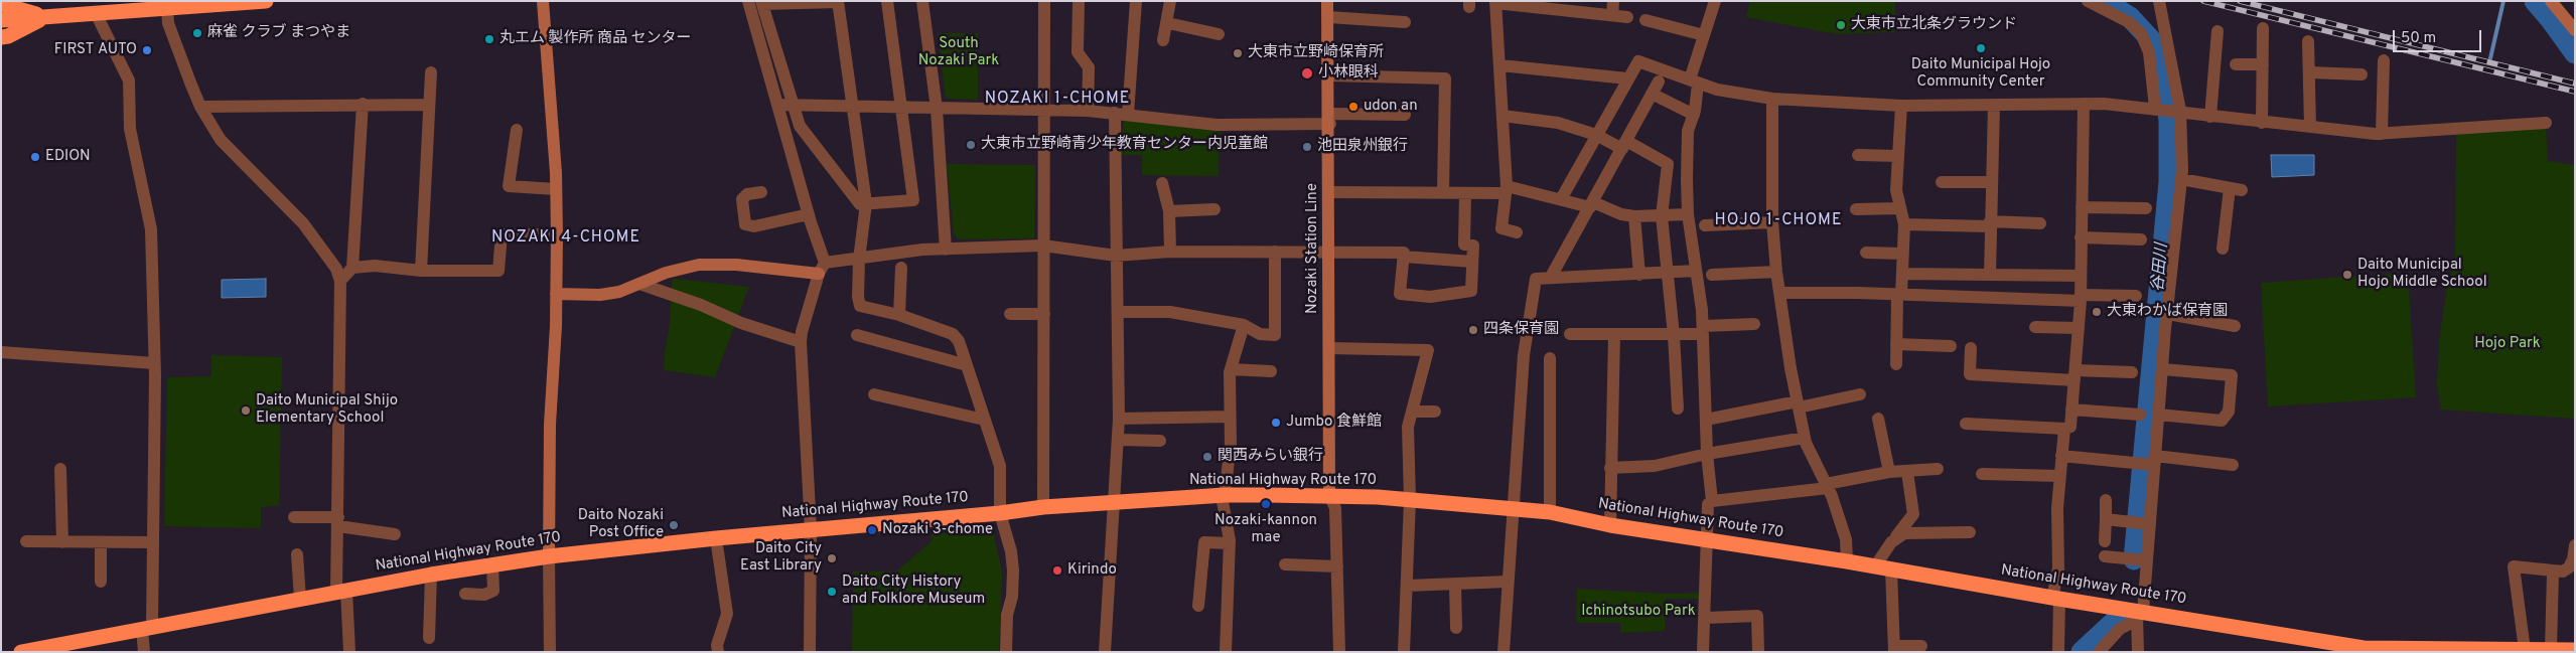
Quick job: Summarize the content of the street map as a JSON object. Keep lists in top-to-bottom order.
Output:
{
  "streets": {
    "highway": ["National Highway Route 170"],
    "street": ["Nozaki Station Line"]
  },
  "crossings": [
    ["Nozaki Station Line", "National Highway Route 170"]
  ],
  "districts": ["NOZAKI 1-CHOME", "HOJO 1-CHOME", "NOZAKI 4-CHOME"],
  "water": ["谷田川"],
  "parks": ["South Nozaki Park", "Hojo Park", "Ichinotsubo Park"],
  "places": [
    "大東市立北条グラウンド",
    "麻雀 クラブ まつやま",
    "丸エム 製作所 商品 センター",
    "Daito Municipal Hojo Community Center",
    "FIRST AUTO",
    "大東市立野崎保育所",
    "小林眼科",
    "udon an",
    "大東市立野崎青少年教育センター内児童館",
    "池田泉州銀行",
    "EDION",
    "Daito Municipal Hojo Middle School",
    "大東わかば保育園",
    "四条保育園",
    "Daito Municipal Shijo Elementary School",
    "Jumbo 食鮮館",
    "関西みらい銀行",
    "Nozaki-kannon mae",
    "Daito Nozaki Post Office",
    "Nozaki 3-chome",
    "Daito City East Library",
    "Kirindo",
    "Daito City History and Folklore Museum"
  ],
  "scale_bar": "50 m"
}
